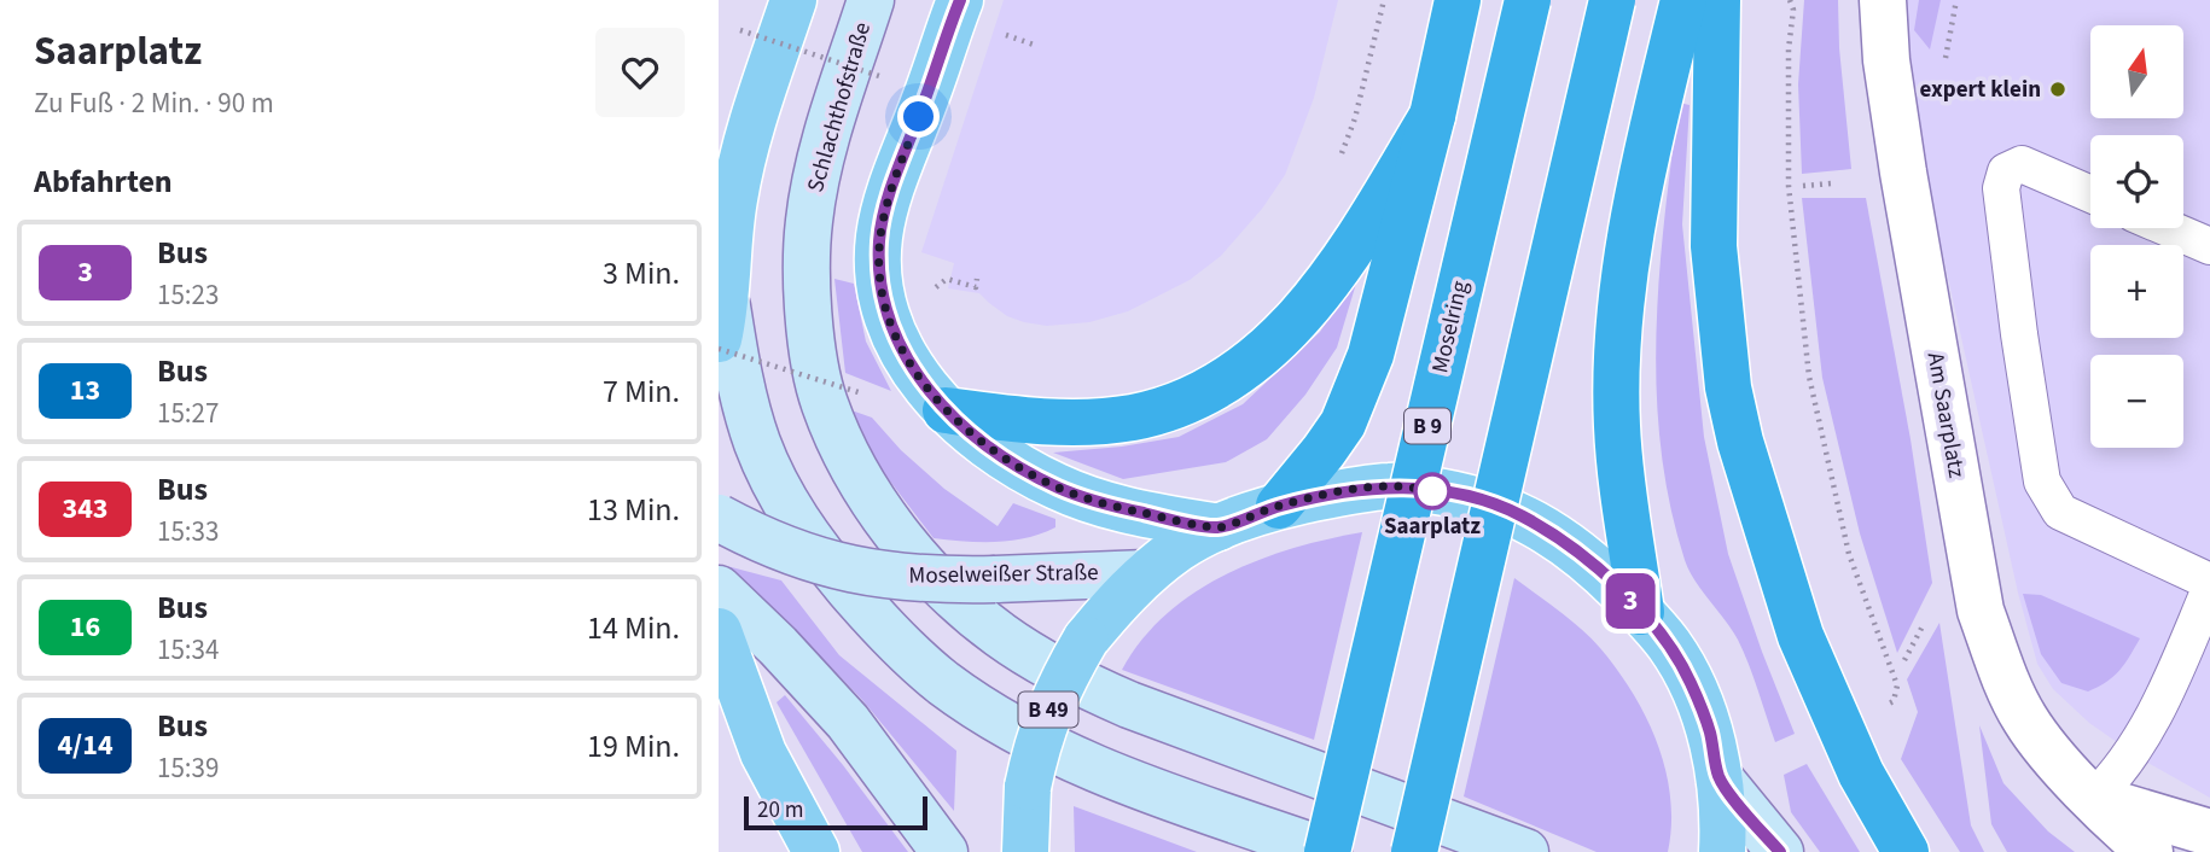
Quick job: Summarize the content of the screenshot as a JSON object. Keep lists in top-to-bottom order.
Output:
{
  "streets": {
    "highway": ["Moselring", "B 9"],
    "main road": ["B 49"],
    "street": ["Schlachthofstraße", "Am Saarplatz", "Moselweißer Straße"]
  },
  "crossings": [
    ["Moselweißer Straße", "B 49"]
  ],
  "places": ["expert klein", "Saarplatz"],
  "lines": ["bus line 3"],
  "scale_bar": "20 m",
  "north": "top",
  "page": {
    "heading": [
      ["Saarplatz", "Zu Fuß · 2 Min. · 90 m"],
      "Abfahrten"
    ],
    "on_map": "3",
    "map_buttons": ["+", "−"],
    "list": [
      {
        "mark": "3",
        "name": "Bus",
        "note": "15:23",
        "value": "3 Min."
      },
      {
        "mark": "13",
        "name": "Bus",
        "note": "15:27",
        "value": "7 Min."
      },
      {
        "mark": "343",
        "name": "Bus",
        "note": "15:33",
        "value": "13 Min."
      },
      {
        "mark": "16",
        "name": "Bus",
        "note": "15:34",
        "value": "14 Min."
      },
      {
        "mark": "4/14",
        "name": "Bus",
        "note": "15:39",
        "value": "19 Min."
      }
    ],
    "scale": "20 m"
  }
}
